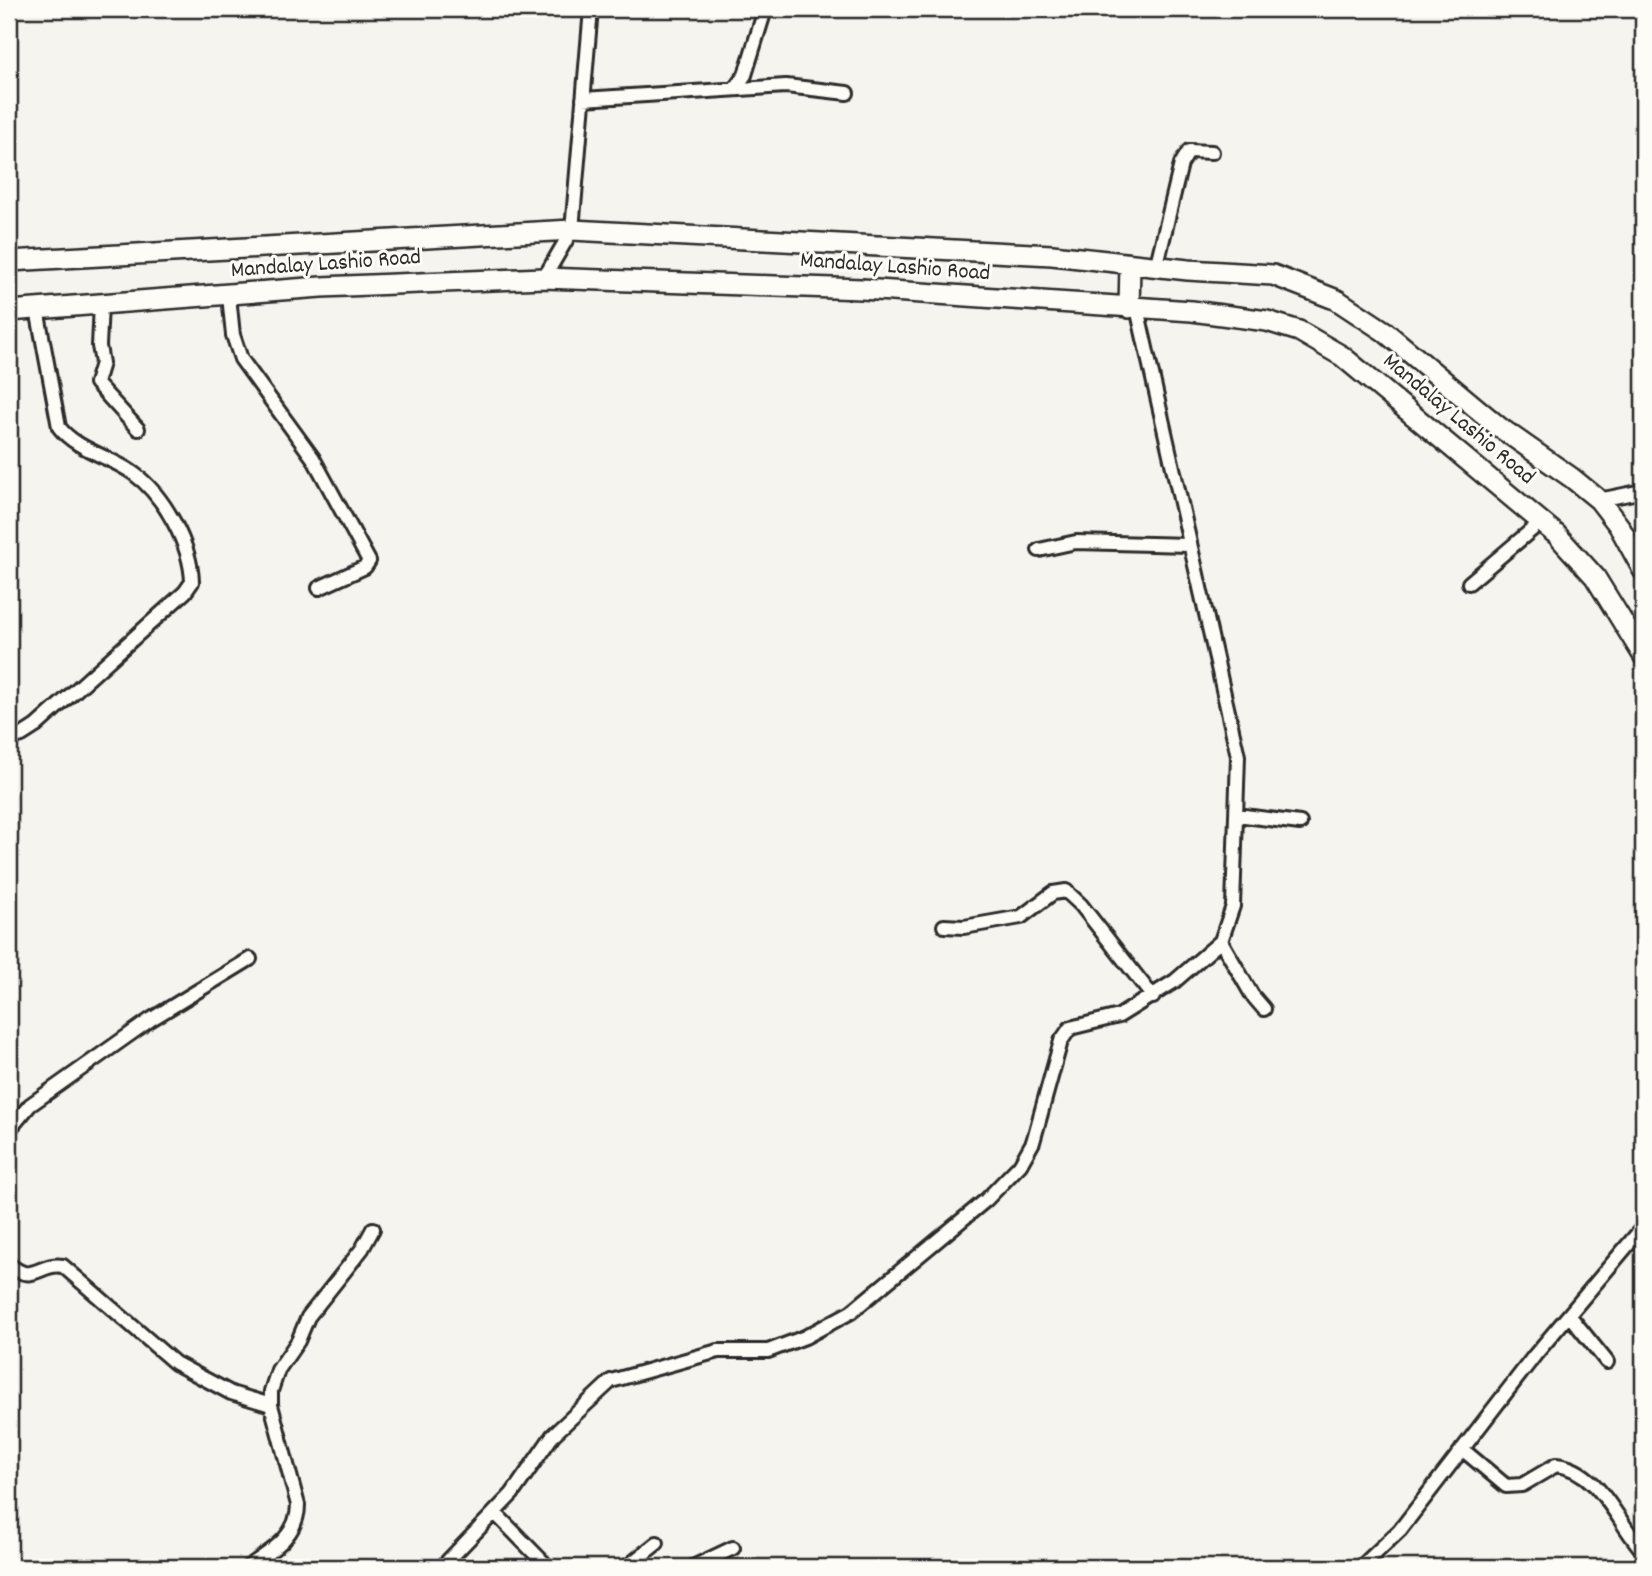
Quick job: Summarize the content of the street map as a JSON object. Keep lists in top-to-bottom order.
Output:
{
  "streets": {
    "highway": ["Mandalay Lashio Road"]
  }
}
